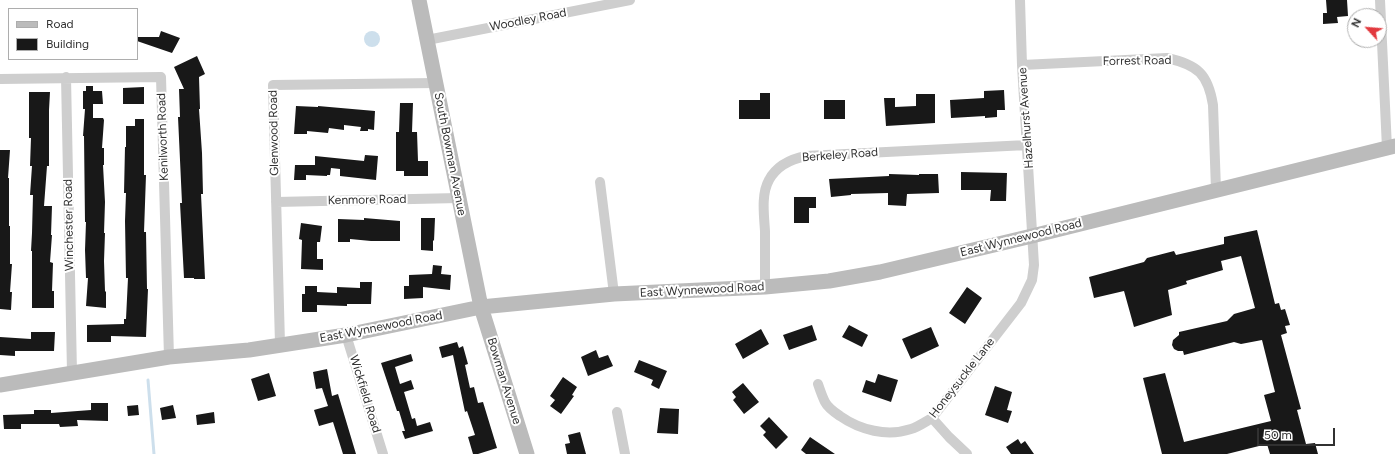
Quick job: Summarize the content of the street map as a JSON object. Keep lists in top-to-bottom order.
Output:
{
  "streets": {
    "street": [
      "Woodley Road",
      "Forrest Road",
      "Hazelhurst Avenue",
      "Glenwood Road",
      "Kenilworth Road",
      "South Bowman Avenue",
      "Berkeley Road",
      "Kenmore Road",
      "Winchester Road",
      "East Wynnewood Road",
      "Honeysuckle Lane",
      "Bowman Avenue",
      "Wickfield Road"
    ]
  },
  "crossings": [
    ["Woodley Road", "South Bowman Avenue"],
    ["Forrest Road", "Hazelhurst Avenue"],
    ["Forrest Road", "East Wynnewood Road"],
    ["Hazelhurst Avenue", "Berkeley Road"],
    ["Hazelhurst Avenue", "East Wynnewood Road"],
    ["Hazelhurst Avenue", "Honeysuckle Lane"],
    ["Glenwood Road", "South Bowman Avenue"],
    ["Glenwood Road", "Kenmore Road"],
    ["Glenwood Road", "East Wynnewood Road"],
    ["Kenilworth Road", "Winchester Road"],
    ["Kenilworth Road", "East Wynnewood Road"],
    ["South Bowman Avenue", "Kenmore Road"],
    ["South Bowman Avenue", "East Wynnewood Road"],
    ["South Bowman Avenue", "Bowman Avenue"],
    ["Berkeley Road", "East Wynnewood Road"],
    ["Winchester Road", "East Wynnewood Road"],
    ["East Wynnewood Road", "Honeysuckle Lane"],
    ["East Wynnewood Road", "Bowman Avenue"],
    ["East Wynnewood Road", "Wickfield Road"]
  ],
  "legend": ["Road", "Building"],
  "scale_bar": "50 m",
  "north": "top left"
}
